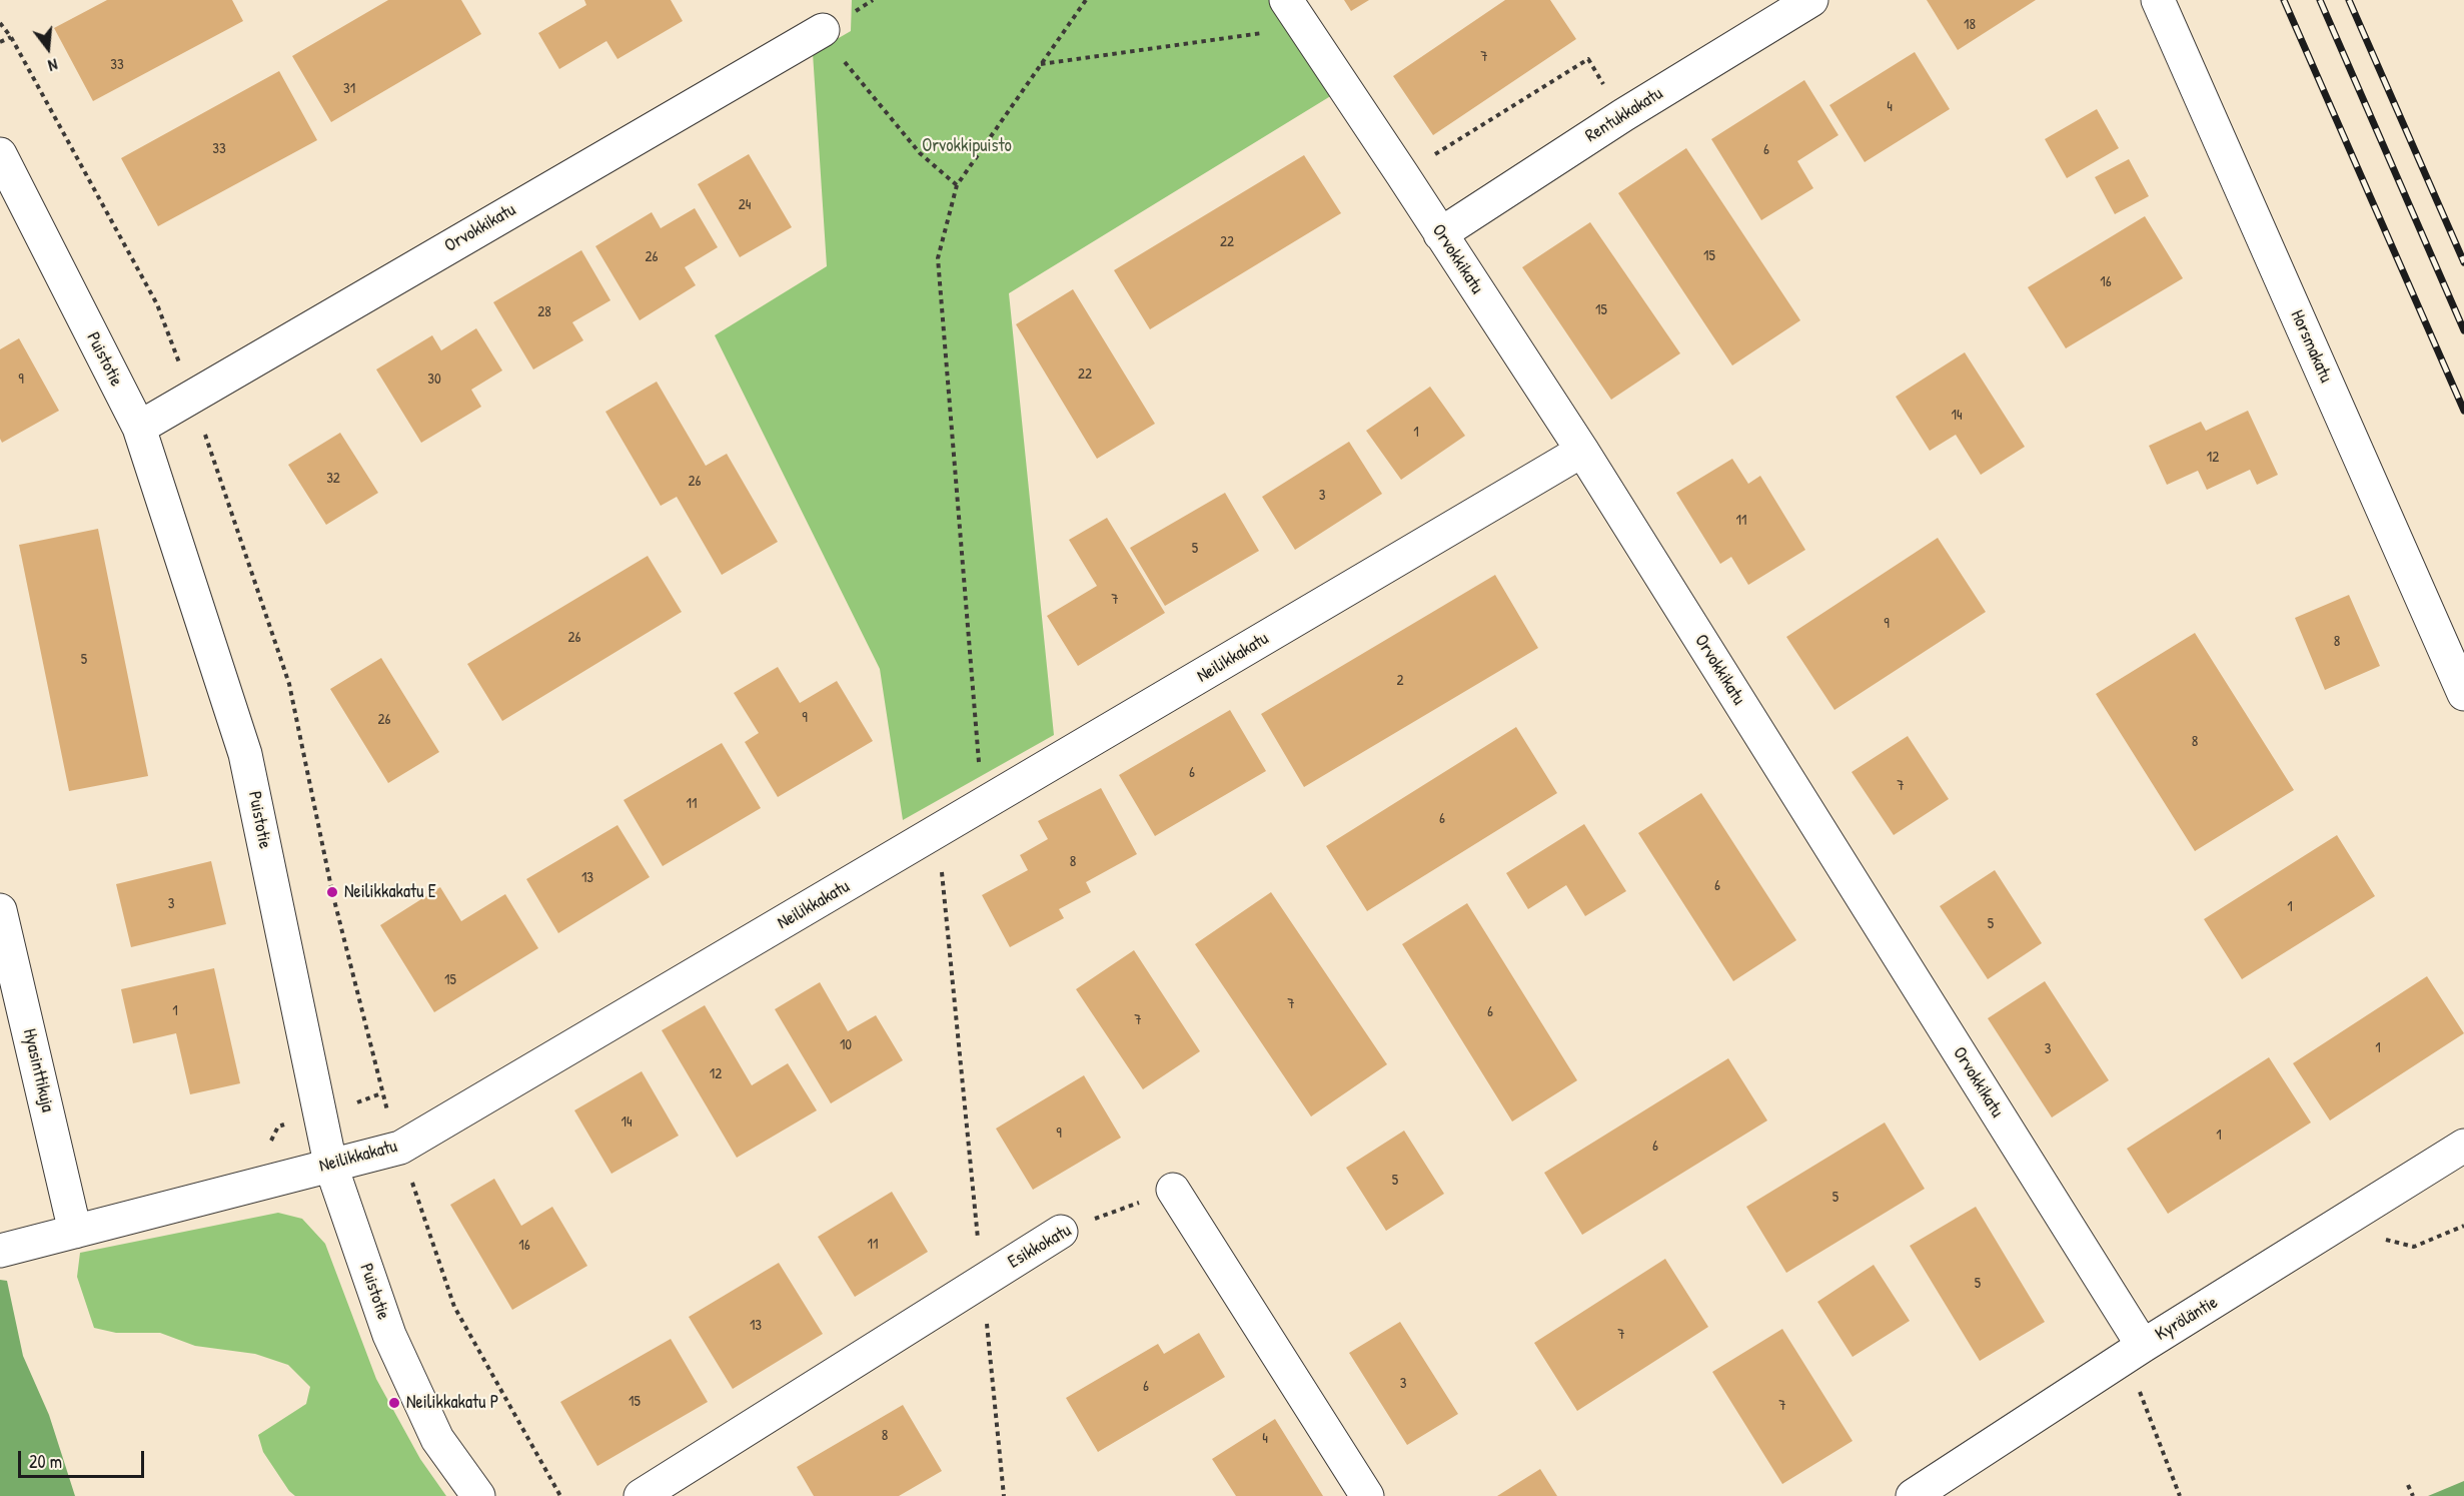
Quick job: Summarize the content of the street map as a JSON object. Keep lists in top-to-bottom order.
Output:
{
  "streets": {
    "street": [
      "Rentukkakatu",
      "Orvokkikatu",
      "Horsmakatu",
      "Puistotie",
      "Neilikkakatu",
      "Hyasinttikuja",
      "Esikkokatu",
      "Kyröläntie"
    ]
  },
  "crossings": [
    ["Rentukkakatu", "Orvokkikatu"],
    ["Orvokkikatu", "Puistotie"],
    ["Orvokkikatu", "Neilikkakatu"],
    ["Orvokkikatu", "Kyröläntie"],
    ["Puistotie", "Neilikkakatu"],
    ["Neilikkakatu", "Hyasinttikuja"]
  ],
  "parks": ["Orvokkipuisto"],
  "places": ["Neilikkakatu E", "Neilikkakatu P"],
  "house_numbers": [
    "18",
    "7",
    "33",
    "31",
    "4",
    "33",
    "6",
    "24",
    "22",
    "15",
    "26",
    "16",
    "15",
    "28",
    "22",
    "9",
    "30",
    "14",
    "1",
    "12",
    "32",
    "26",
    "3",
    "11",
    "5",
    "7",
    "9",
    "26",
    "8",
    "5",
    "2",
    "9",
    "26",
    "8",
    "6",
    "7",
    "11",
    "6",
    "8",
    "13",
    "6",
    "3",
    "1",
    "5",
    "15",
    "7",
    "1",
    "6",
    "7",
    "10",
    "1",
    "3",
    "12",
    "14",
    "9",
    "1",
    "6",
    "5",
    "5",
    "11",
    "16",
    "5",
    "13",
    "7",
    "3",
    "6",
    "15",
    "7",
    "8",
    "4"
  ],
  "scale_bar": "20 m",
  "north": "bottom"
}
